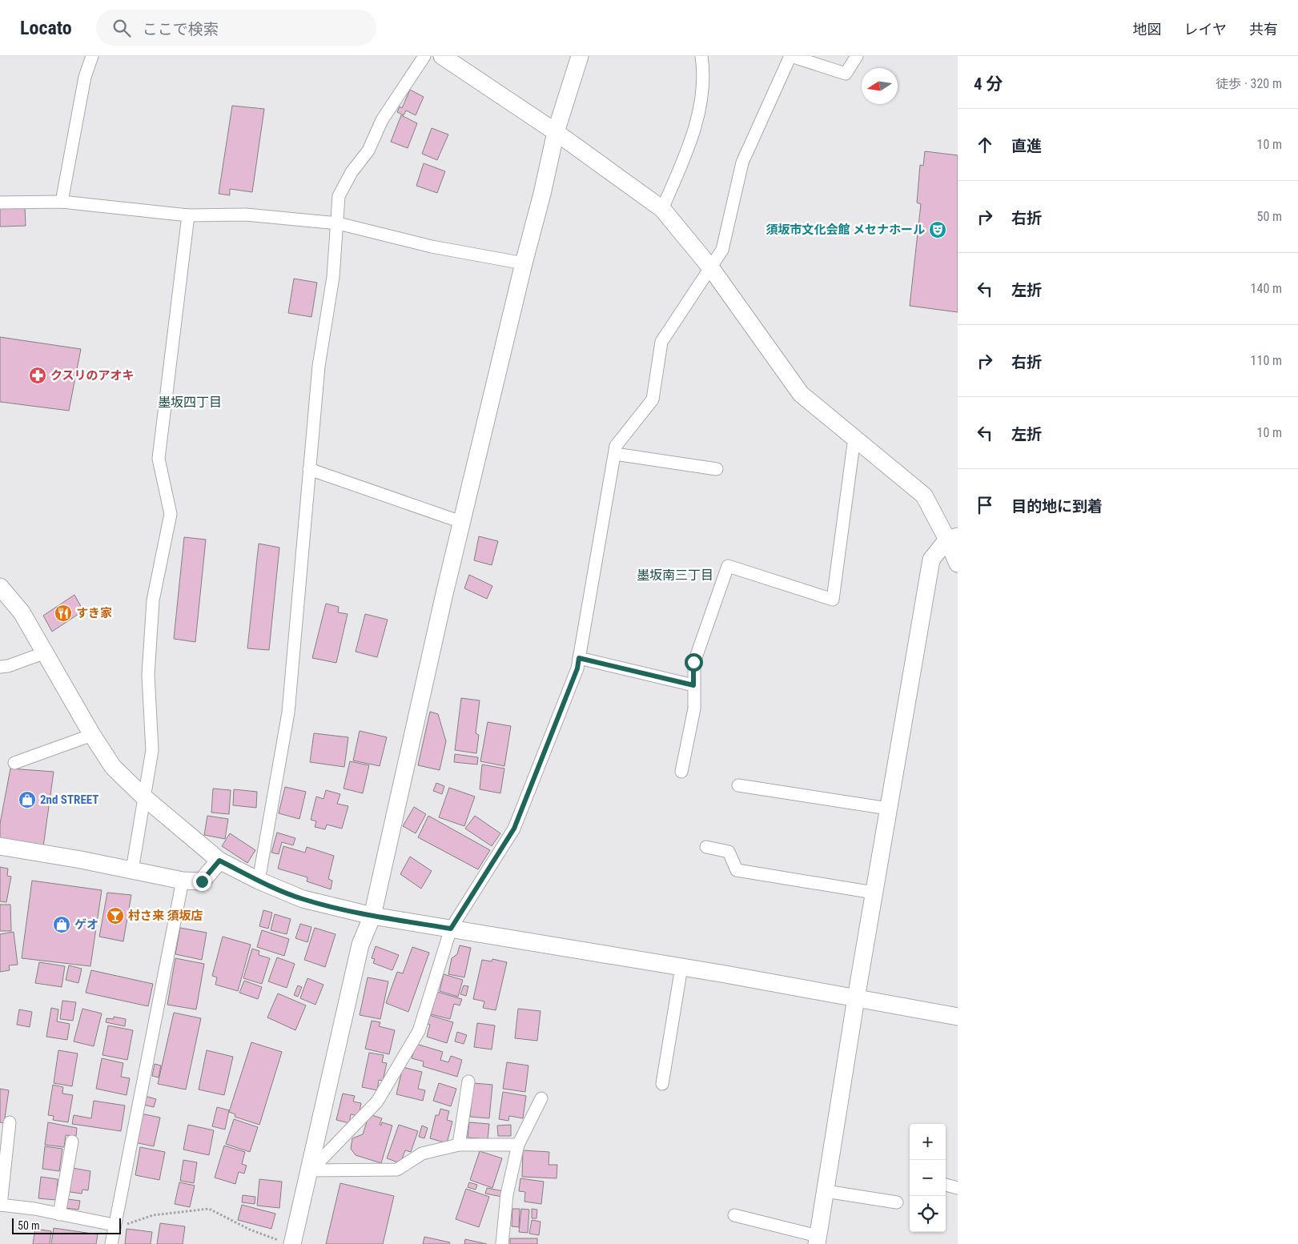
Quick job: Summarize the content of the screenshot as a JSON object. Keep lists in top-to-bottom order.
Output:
{
  "districts": ["墨坂四丁目", "墨坂南三丁目"],
  "places": {
    "theatre": ["須坂市文化会館 メセナホール"],
    "pharmacy": ["クスリのアオキ"],
    "restaurant": ["すき家"],
    "shop": ["2nd STREET", "ゲオ"],
    "bar": ["村さ来 須坂店"]
  },
  "scale_bar": "50 m",
  "north": "left",
  "page": {
    "header": "Locato",
    "search": "ここで検索",
    "nav": ["地図", "レイヤ", "共有"],
    "heading": ["4 分", "徒歩 · 320 m"],
    "list": [
      ["直進", "10 m"],
      ["右折", "50 m"],
      ["左折", "140 m"],
      ["右折", "110 m"],
      ["左折", "10 m"],
      "目的地に到着"
    ],
    "map_buttons": ["+", "−"],
    "scale": "50 m"
  }
}
